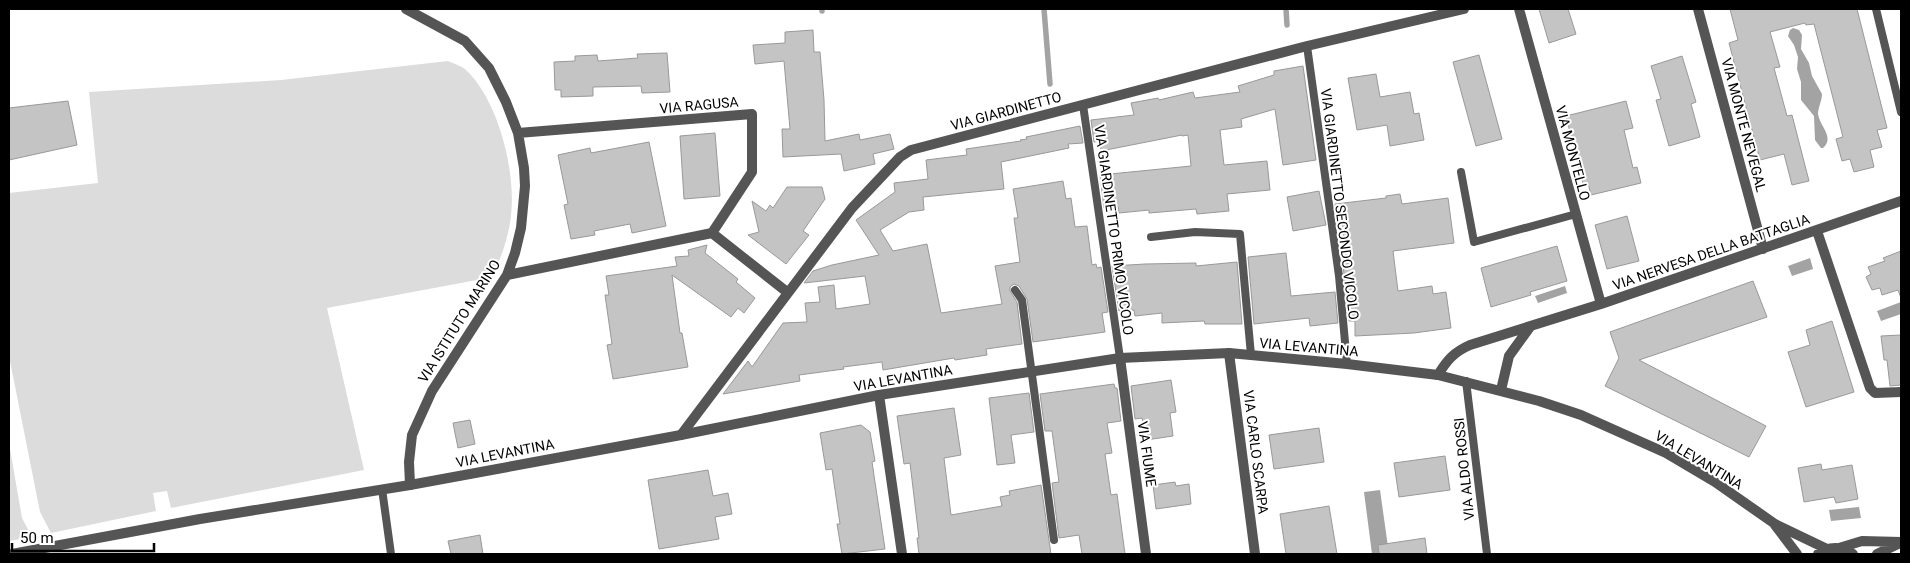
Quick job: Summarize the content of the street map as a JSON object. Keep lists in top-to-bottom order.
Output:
{
  "streets": {
    "street": [
      "VIA RAGUSA",
      "VIA GIARDINETTO",
      "VIA MONTE NEVEGAL",
      "VIA MONTELLO",
      "VIA NERVESA DELLA BATTAGLIA",
      "VIA ISTITUTO MARINO",
      "VIA LEVANTINA",
      "VIA CARLO SCARPA",
      "VIA FIUME"
    ],
    "lane": ["VIA GIARDINETTO SECONDO VICOLO", "VIA GIARDINETTO PRIMO VICOLO", "VIA ALDO ROSSI"]
  },
  "crossings": [
    ["VIA RAGUSA", "VIA ISTITUTO MARINO"],
    ["VIA GIARDINETTO", "VIA GIARDINETTO SECONDO VICOLO"],
    ["VIA GIARDINETTO", "VIA GIARDINETTO PRIMO VICOLO"],
    ["VIA GIARDINETTO", "VIA LEVANTINA"],
    ["VIA MONTE NEVEGAL", "VIA NERVESA DELLA BATTAGLIA"],
    ["VIA MONTELLO", "VIA NERVESA DELLA BATTAGLIA"],
    ["VIA GIARDINETTO SECONDO VICOLO", "VIA LEVANTINA"],
    ["VIA GIARDINETTO PRIMO VICOLO", "VIA LEVANTINA"],
    ["VIA GIARDINETTO PRIMO VICOLO", "VIA FIUME"],
    ["VIA NERVESA DELLA BATTAGLIA", "VIA LEVANTINA"],
    ["VIA ISTITUTO MARINO", "VIA LEVANTINA"],
    ["VIA LEVANTINA", "VIA CARLO SCARPA"],
    ["VIA LEVANTINA", "VIA FIUME"],
    ["VIA LEVANTINA", "VIA ALDO ROSSI"]
  ],
  "scale_bar": "50 m"
}
